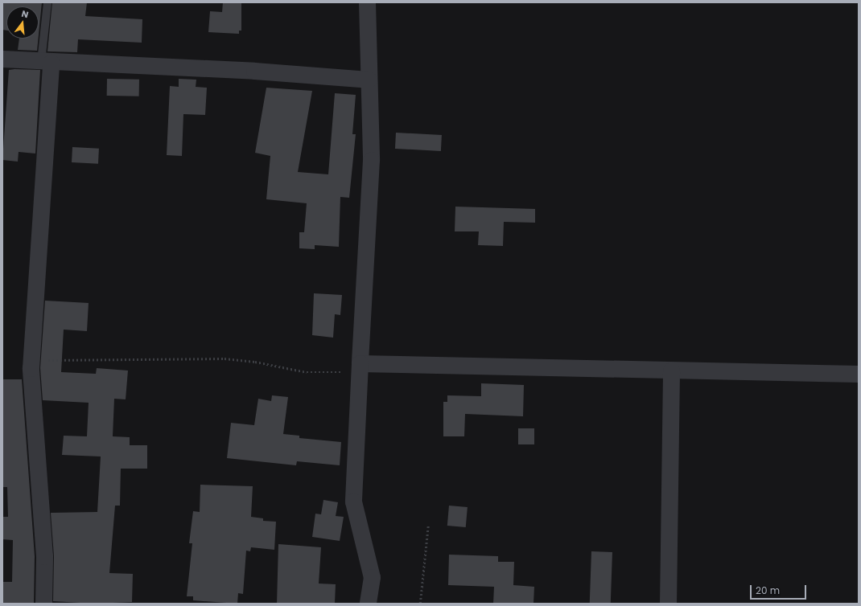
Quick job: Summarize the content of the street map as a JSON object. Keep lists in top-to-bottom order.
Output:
{
  "scale_bar": "20 m",
  "north": "top"
}
